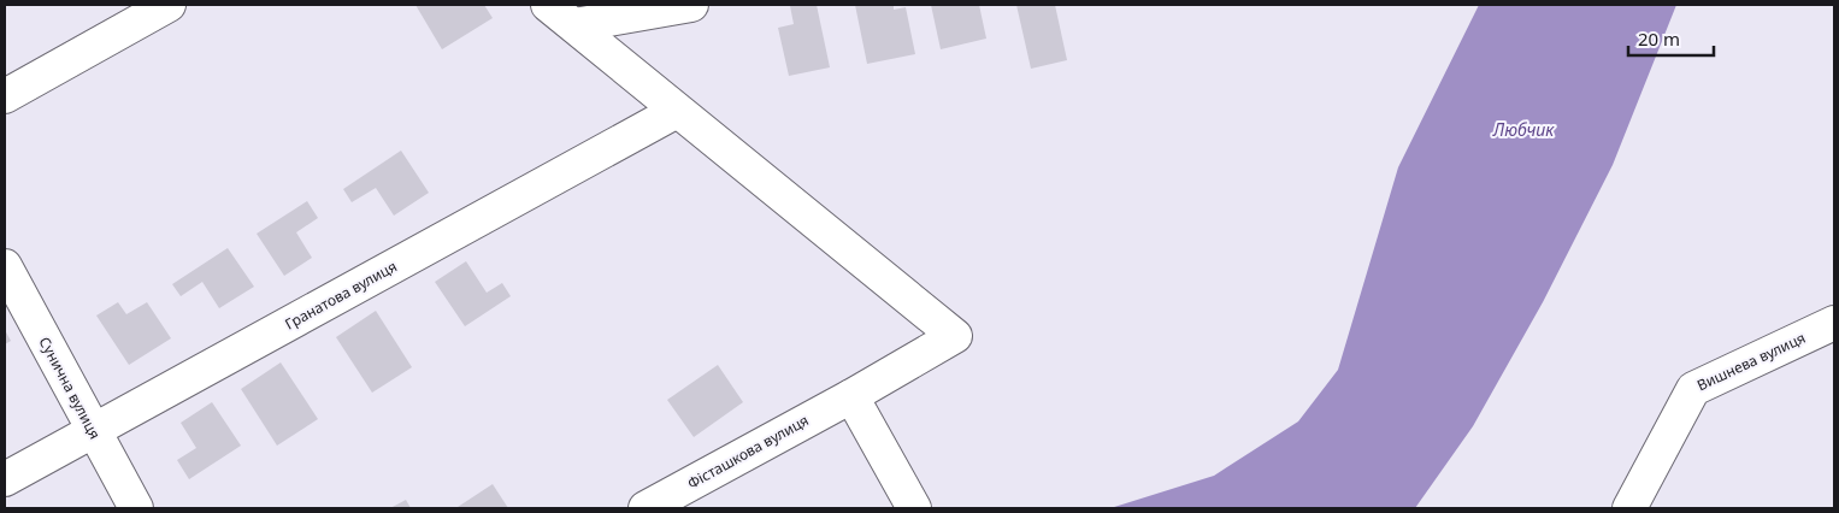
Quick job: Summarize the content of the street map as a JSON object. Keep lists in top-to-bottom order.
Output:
{
  "streets": {
    "street": [
      "Гранатова вулиця",
      "Вишнева вулиця",
      "Сунична вулиця",
      "Фісташкова вулиця"
    ]
  },
  "crossings": [
    ["Гранатова вулиця", "Сунична вулиця"],
    ["Гранатова вулиця", "Фісташкова вулиця"]
  ],
  "water": ["Любчик"],
  "scale_bar": "20 m"
}
